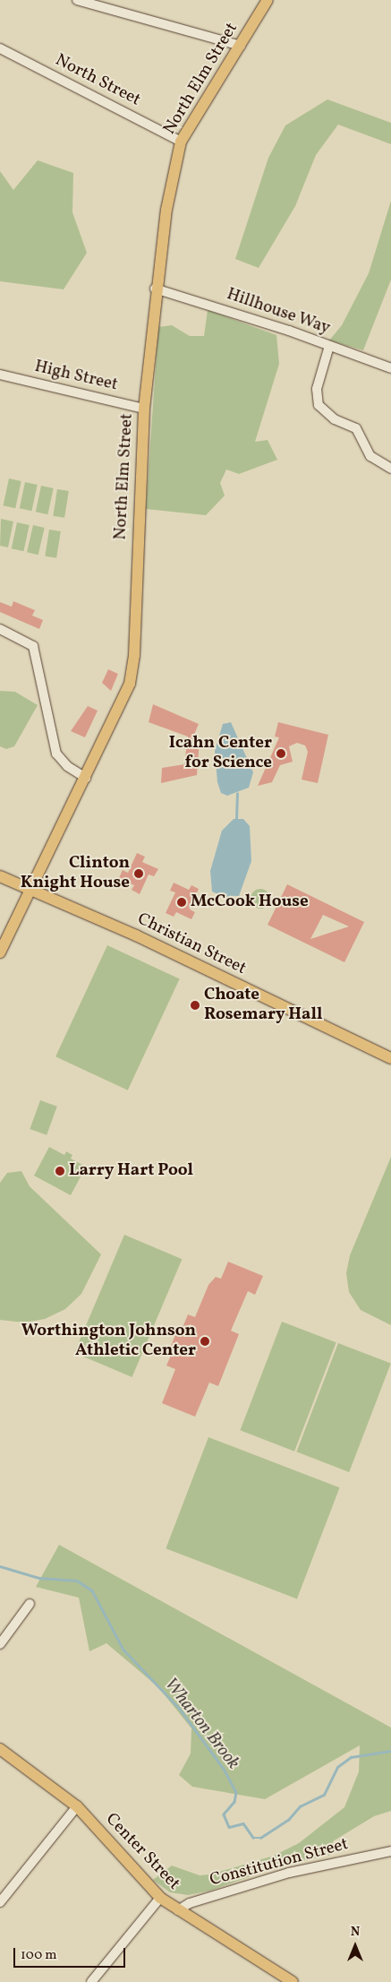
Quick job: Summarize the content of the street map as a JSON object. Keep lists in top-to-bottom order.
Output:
{
  "streets": {
    "main road": ["North Elm Street", "Christian Street", "Center Street"],
    "street": [
      "North Street",
      "Hillhouse Way",
      "High Street",
      "Constitution Street"
    ]
  },
  "crossings": [
    ["North Elm Street", "North Street"],
    ["North Elm Street", "Hillhouse Way"],
    ["North Elm Street", "High Street"],
    ["North Elm Street", "Christian Street"],
    ["Center Street", "Constitution Street"]
  ],
  "water": ["Wharton Brook"],
  "places": [
    "Icahn Center for Science",
    "Clinton Knight House",
    "McCook House",
    "Choate Rosemary Hall",
    "Larry Hart Pool",
    "Worthington Johnson Athletic Center"
  ],
  "scale_bar": "100 m",
  "north": "top"
}
